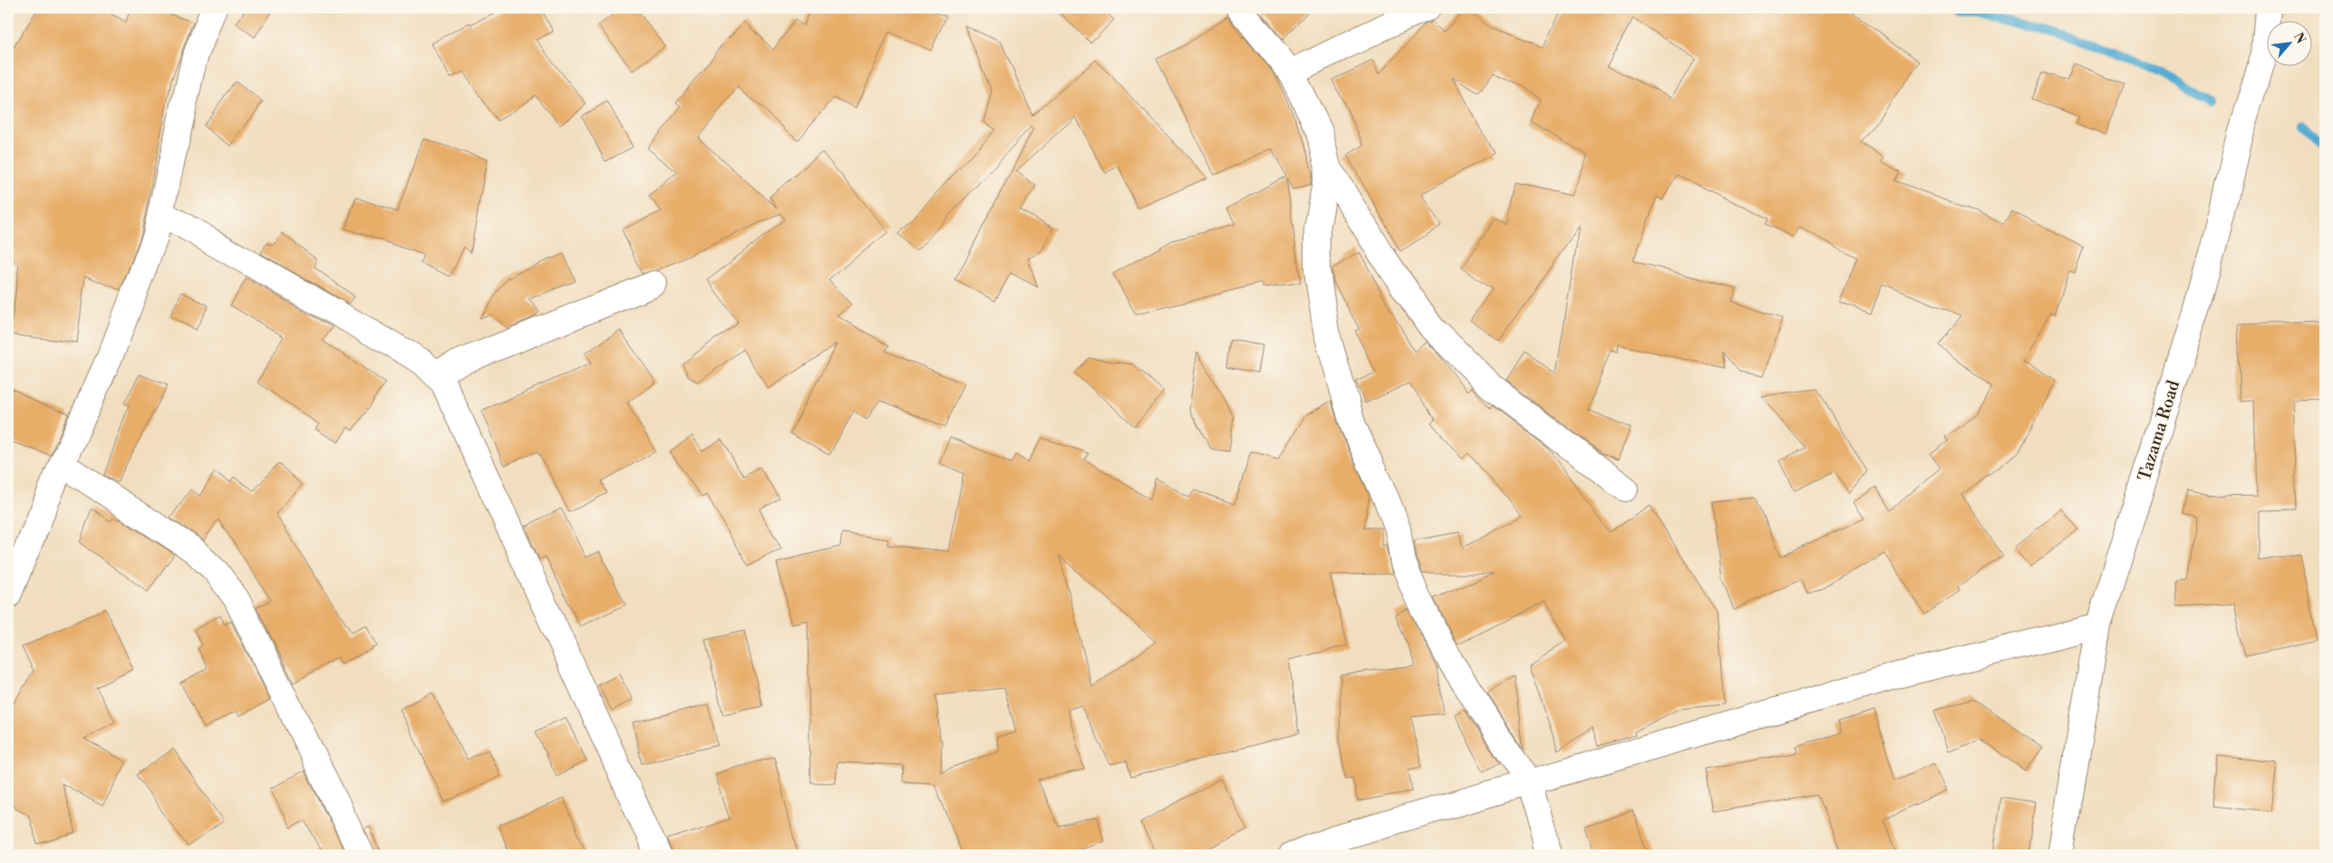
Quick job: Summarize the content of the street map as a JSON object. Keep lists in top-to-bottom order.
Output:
{
  "streets": {
    "street": ["Tazama Road"]
  },
  "north": "top right"
}
